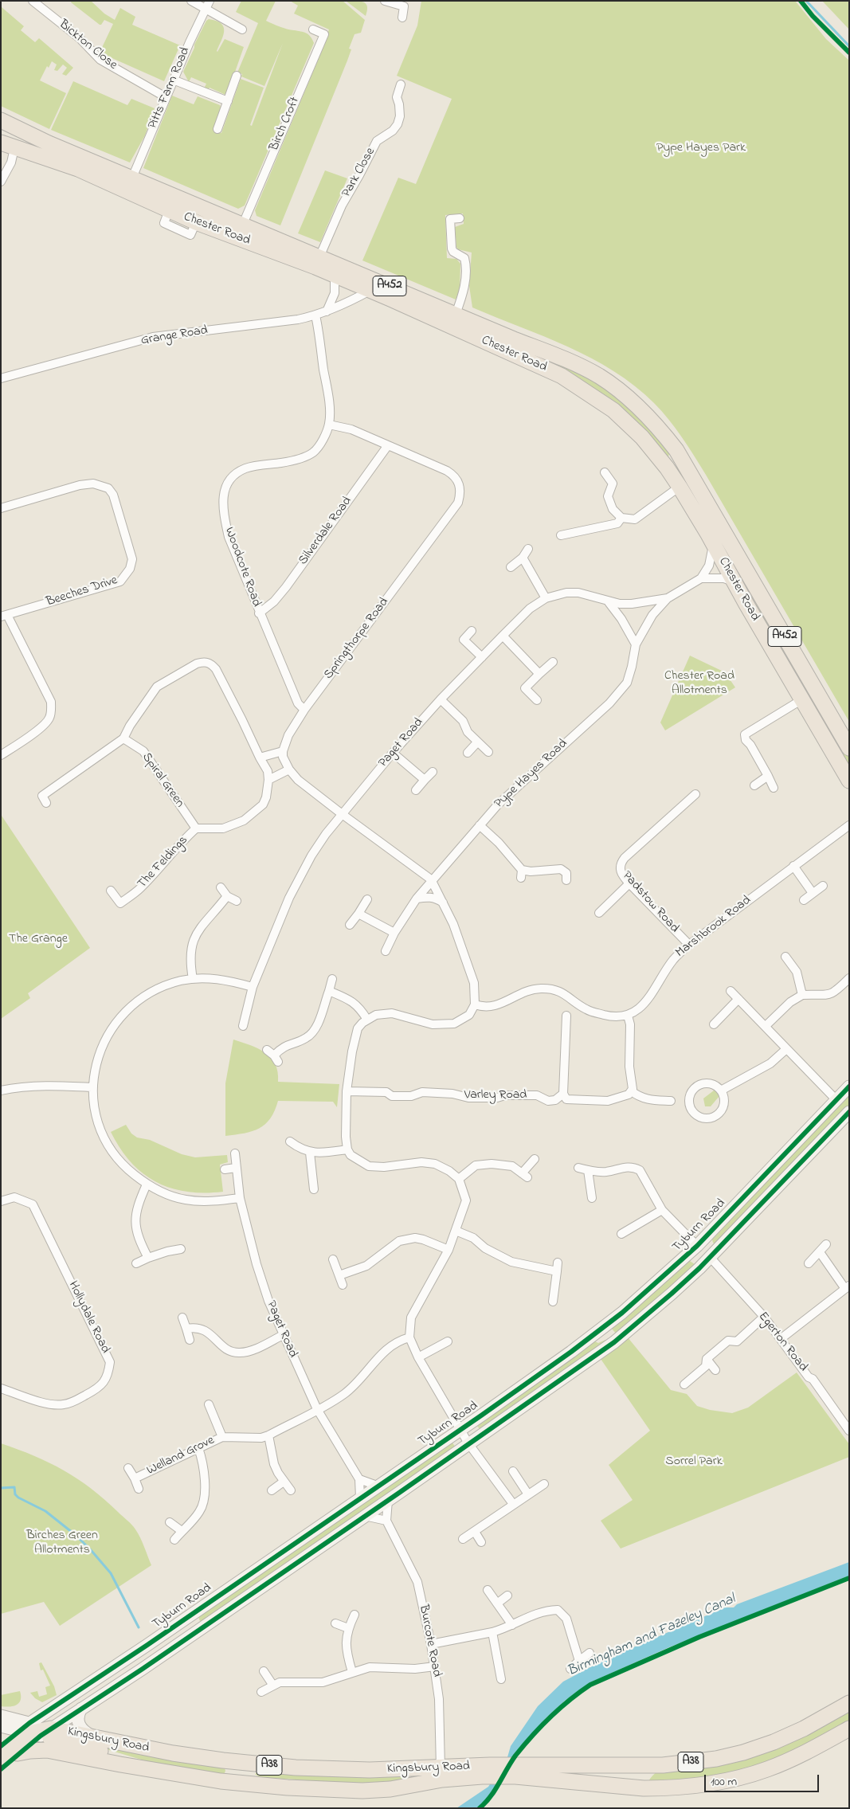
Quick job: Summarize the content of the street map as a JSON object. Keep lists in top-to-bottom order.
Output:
{
  "streets": {
    "highway": [
      "Chester Road",
      "A452",
      "Tyburn Road",
      "Kingsbury Road",
      "A38"
    ],
    "street": [
      "Bickton Close",
      "Pitts Farm Road",
      "Birch Croft",
      "Park Close",
      "Grange Road",
      "Silverdale Road",
      "Woodcote Road",
      "Beeches Drive",
      "Springthorpe Road",
      "Paget Road",
      "Pype Hayes Road",
      "Spiral Green",
      "The Feldings",
      "Padstow Road",
      "Marshbrook Road",
      "Varley Road",
      "Hollydale Road",
      "Egerton Road",
      "Welland Grove",
      "Burcote Road"
    ]
  },
  "crossings": [
    ["Bickton Close", "Pitts Farm Road"],
    ["Pitts Farm Road", "Chester Road"],
    ["Birch Croft", "Chester Road"],
    ["Park Close", "Chester Road"],
    ["Chester Road", "Grange Road"],
    ["Grange Road", "Woodcote Road"],
    ["Silverdale Road", "Woodcote Road"],
    ["Silverdale Road", "Springthorpe Road"],
    ["Woodcote Road", "Springthorpe Road"],
    ["Paget Road", "Pype Hayes Road"],
    ["Paget Road", "Tyburn Road"],
    ["Paget Road", "Welland Grove"],
    ["Spiral Green", "The Feldings"],
    ["Padstow Road", "Marshbrook Road"],
    ["Tyburn Road", "Egerton Road"],
    ["Tyburn Road", "Kingsbury Road"],
    ["Burcote Road", "Kingsbury Road"]
  ],
  "water": ["Birmingham and Fazeley Canal"],
  "parks": [
    "Pype Hayes Park",
    "Chester Road Allotments",
    "The Grange",
    "Sorrel Park",
    "Birches Green Allotments"
  ],
  "scale_bar": "100 m"
}
